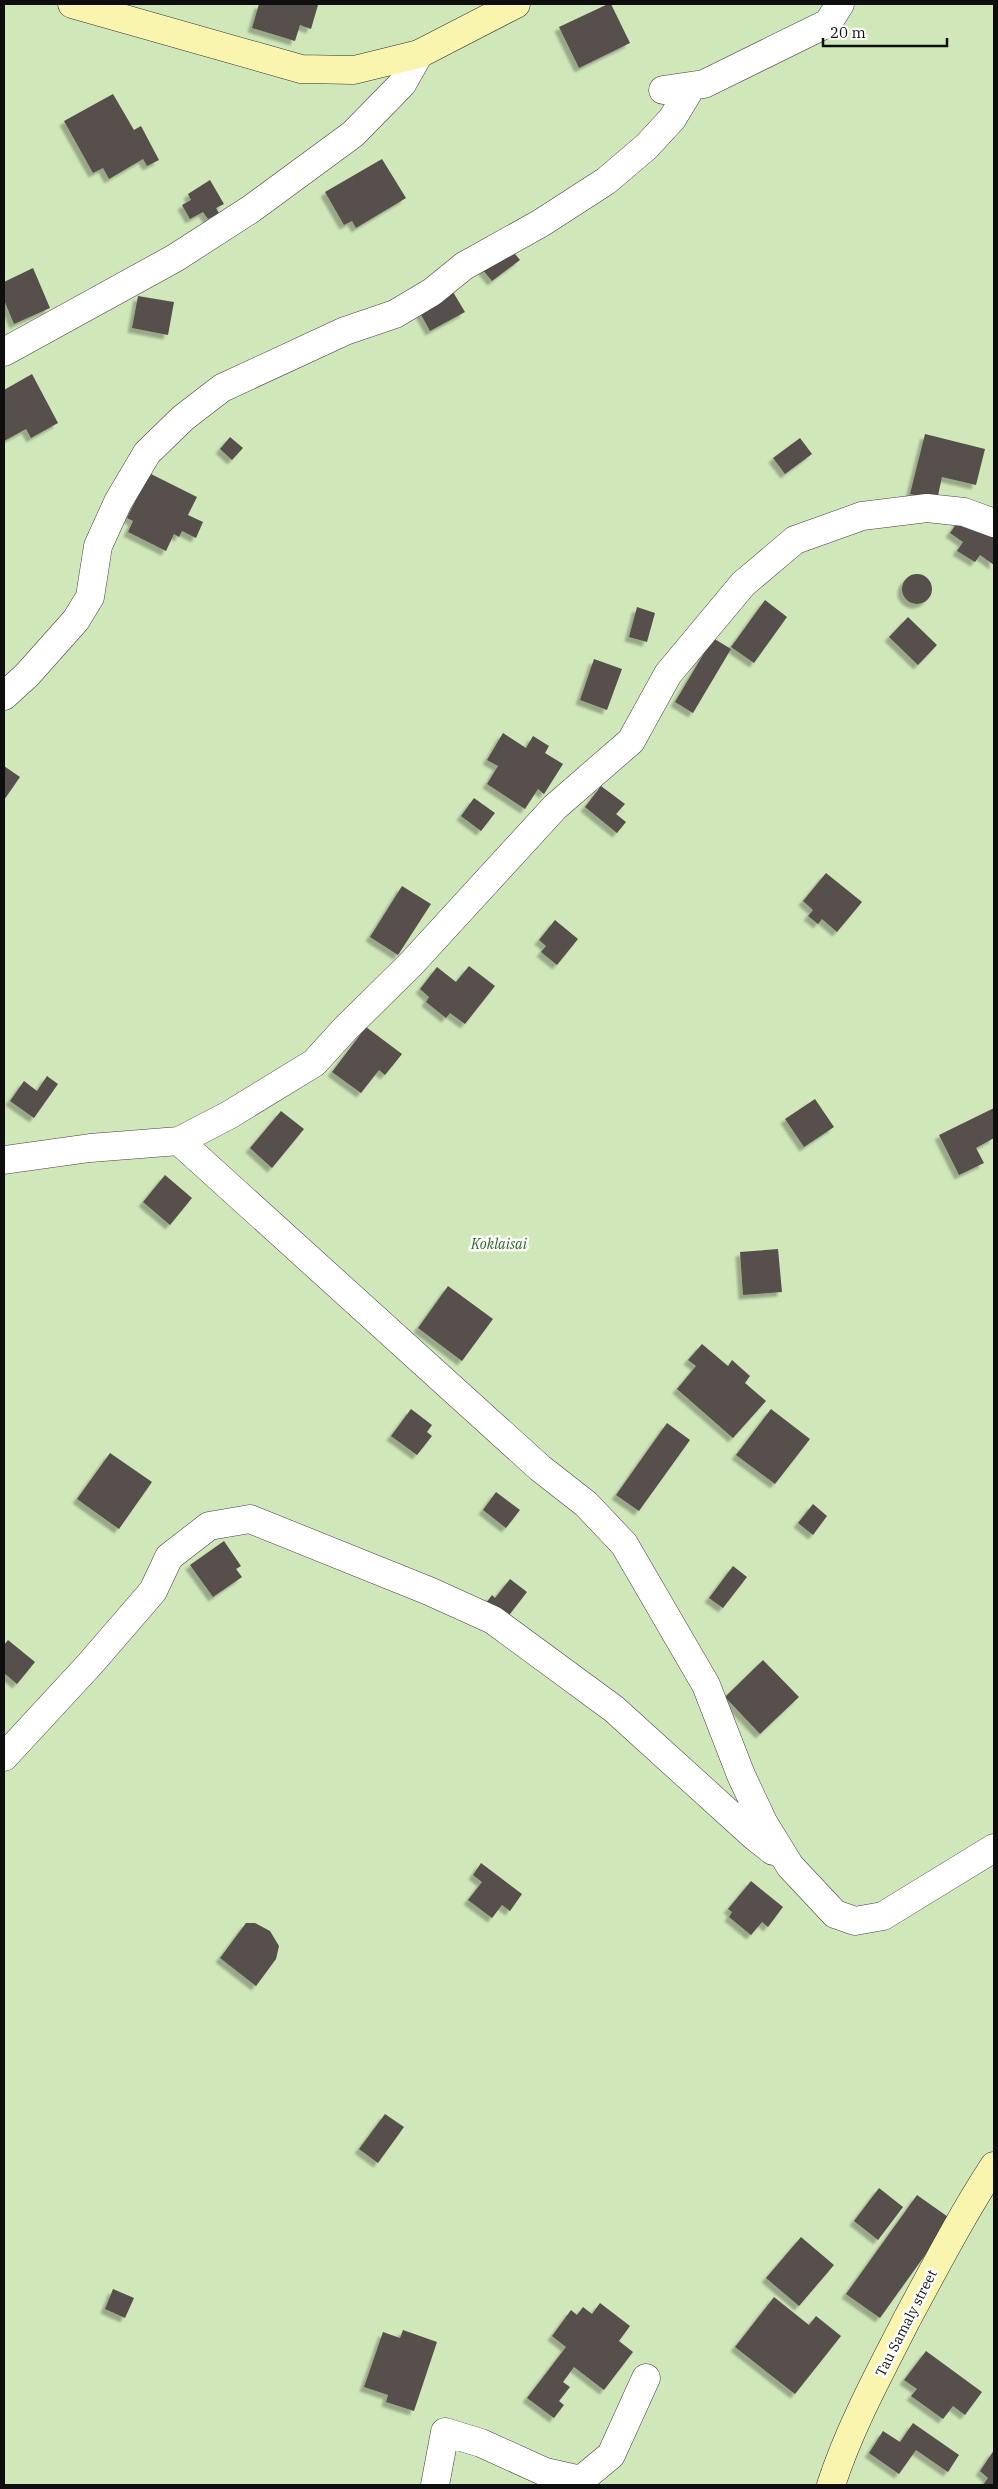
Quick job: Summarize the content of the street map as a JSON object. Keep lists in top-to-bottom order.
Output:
{
  "streets": {
    "street": ["Tau Samaly street"]
  },
  "parks": ["Koklaisai"],
  "scale_bar": "20 m"
}
